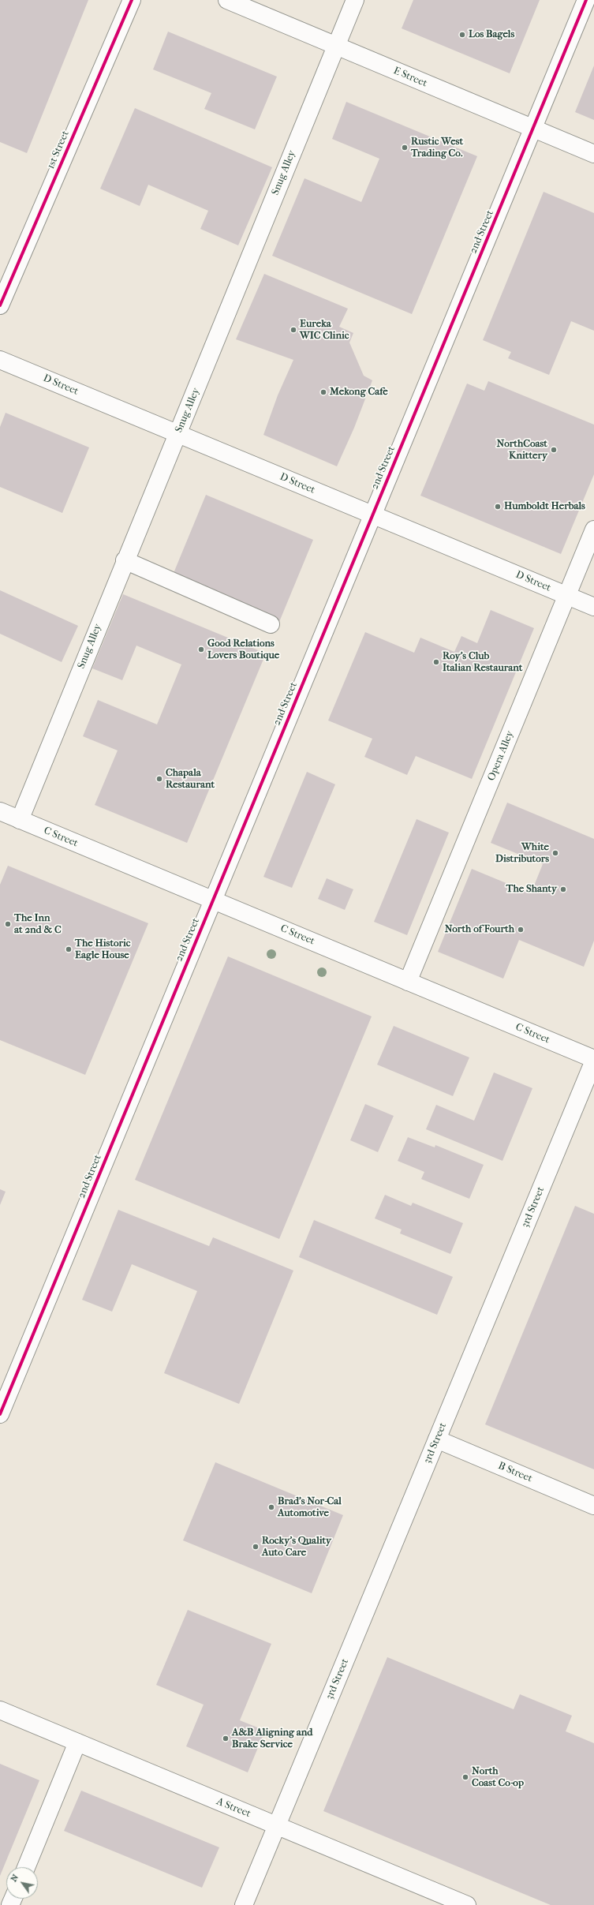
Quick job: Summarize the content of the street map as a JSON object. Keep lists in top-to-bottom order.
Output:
{
  "streets": {
    "street": [
      "E Street",
      "1st Street",
      "Snug Alley",
      "2nd Street",
      "D Street",
      "Opera Alley",
      "C Street",
      "3rd Street",
      "B Street",
      "A Street"
    ]
  },
  "crossings": [
    ["E Street", "Snug Alley"],
    ["E Street", "2nd Street"],
    ["Snug Alley", "D Street"],
    ["Snug Alley", "C Street"],
    ["2nd Street", "D Street"],
    ["2nd Street", "C Street"],
    ["D Street", "Opera Alley"],
    ["Opera Alley", "C Street"],
    ["C Street", "3rd Street"],
    ["3rd Street", "B Street"],
    ["3rd Street", "A Street"]
  ],
  "places": [
    "Los Bagels",
    "Rustic West Trading Co.",
    "Eureka WIC Clinic",
    "Mekong Cafe",
    "NorthCoast Knittery",
    "Humboldt Herbals",
    "Good Relations Lovers Boutique",
    "Roy's Club Italian Restaurant",
    "Chapala Restaurant",
    "White Distributors",
    "The Shanty",
    "The Inn at 2nd & C",
    "North of Fourth",
    "The Historic Eagle House",
    "Brad's Nor-Cal Automotive",
    "Rocky's Quality Auto Care",
    "A&B Aligning and Brake Service",
    "North Coast Co-op"
  ],
  "north": "top left"
}
